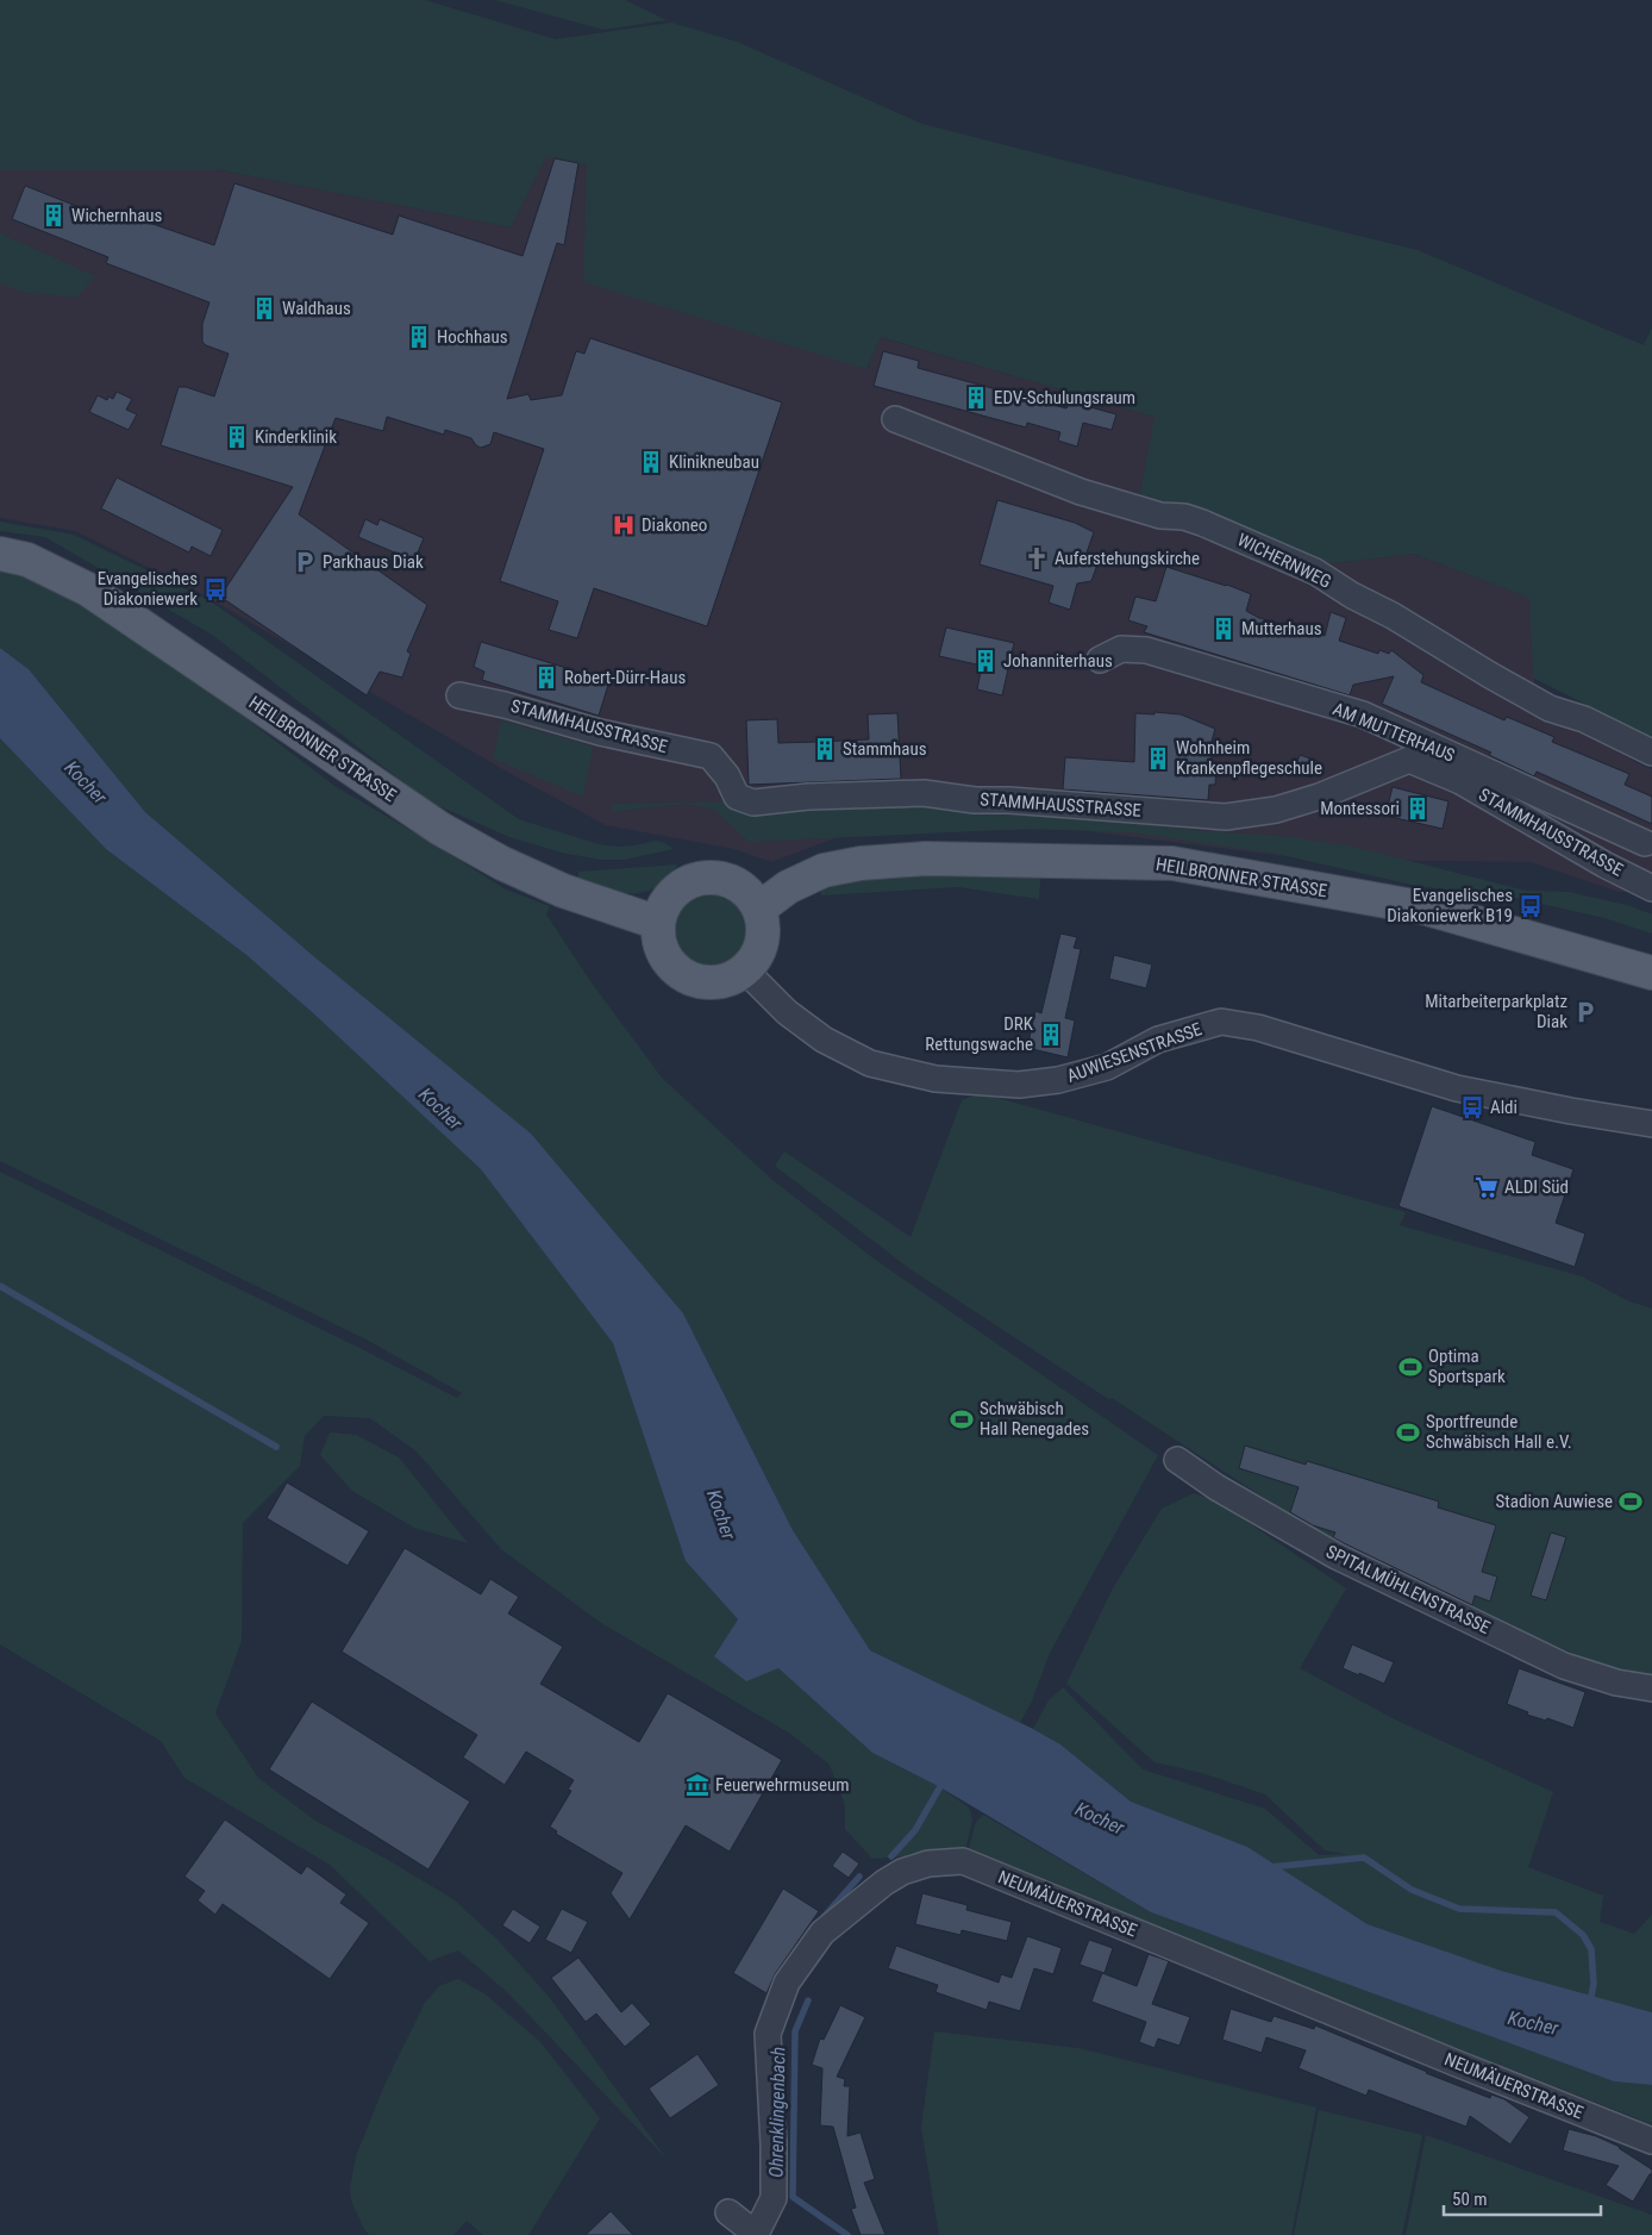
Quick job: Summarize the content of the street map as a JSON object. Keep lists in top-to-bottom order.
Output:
{
  "streets": {
    "main road": ["HEILBRONNER STRASSE"],
    "street": [
      "WICHERNWEG",
      "STAMMHAUSSTRASSE",
      "AM MUTTERHAUS",
      "AUWIESENSTRASSE",
      "SPITALMÜHLENSTRASSE",
      "NEUMÄUERSTRASSE"
    ]
  },
  "crossings": [
    ["HEILBRONNER STRASSE", "AUWIESENSTRASSE"]
  ],
  "water": ["Kocher", "Ohrenklingenbach"],
  "places": {
    "building": [
      "Wichernhaus",
      "Waldhaus",
      "Hochhaus",
      "EDV-Schulungsraum",
      "Kinderklinik",
      "Klinikneubau",
      "Mutterhaus",
      "Johanniterhaus",
      "Robert-Dürr-Haus",
      "Stammhaus",
      "Wohnheim Krankenpflegeschule",
      "Montessori",
      "DRK Rettungswache"
    ],
    "hospital": ["Diakoneo"],
    "church": ["Auferstehungskirche"],
    "parking": ["Parkhaus Diak", "Mitarbeiterparkplatz Diak"],
    "bus stop": ["Evangelisches Diakoniewerk", "Evangelisches Diakoniewerk B19", "Aldi"],
    "supermarket": ["ALDI Süd"],
    "sports": [
      "Optima Sportspark",
      "Schwäbisch Hall Renegades",
      "Sportfreunde Schwäbisch Hall e.V.",
      "Stadion Auwiese"
    ],
    "museum": ["Feuerwehrmuseum"]
  },
  "scale_bar": "50 m"
}
